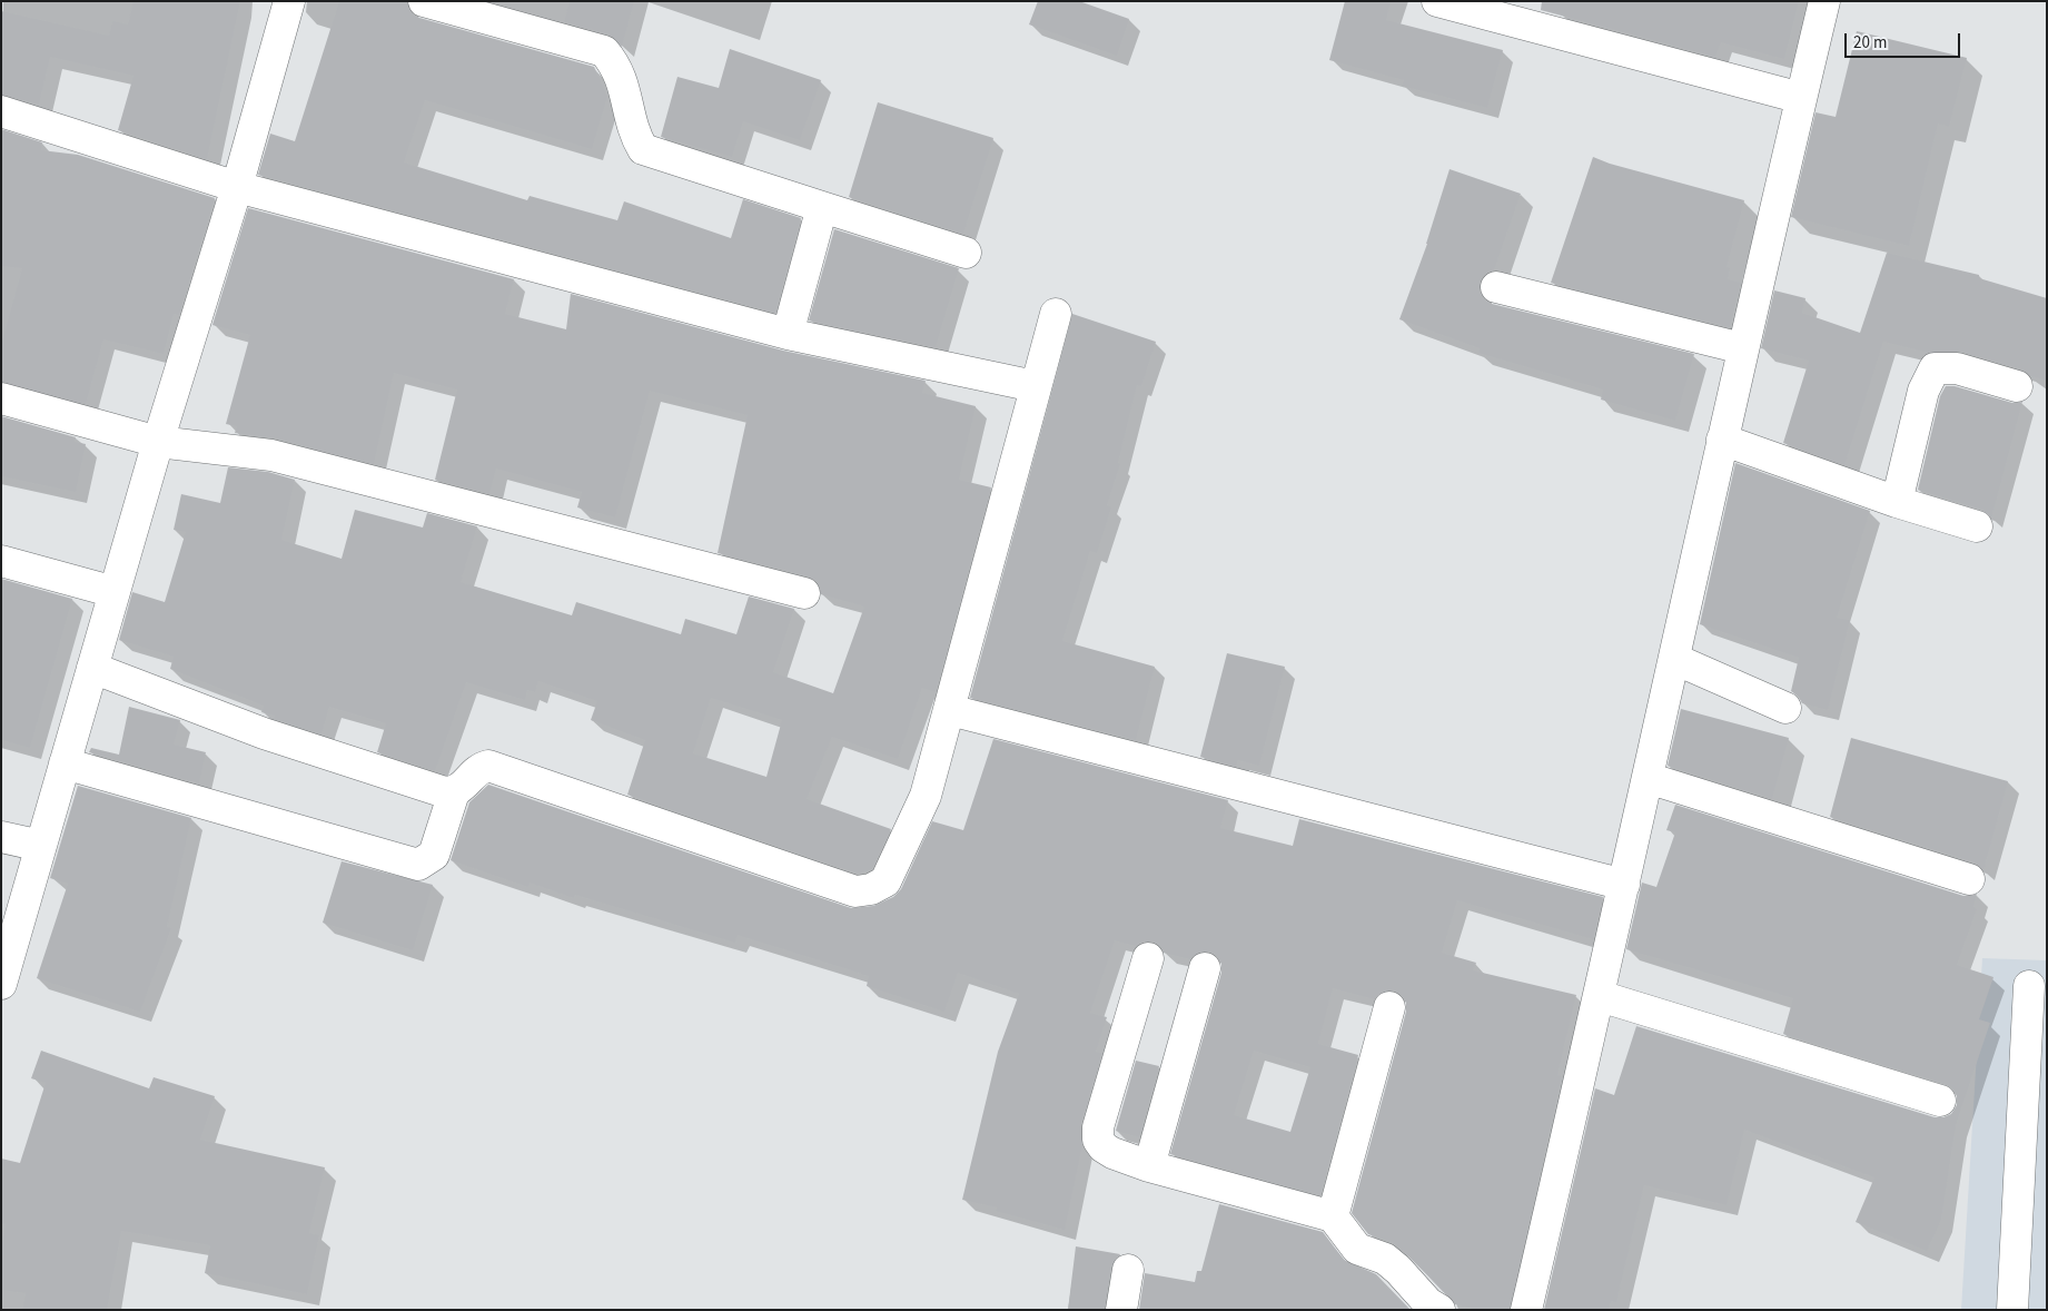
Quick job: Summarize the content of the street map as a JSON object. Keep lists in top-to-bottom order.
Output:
{
  "scale_bar": "20 m"
}
